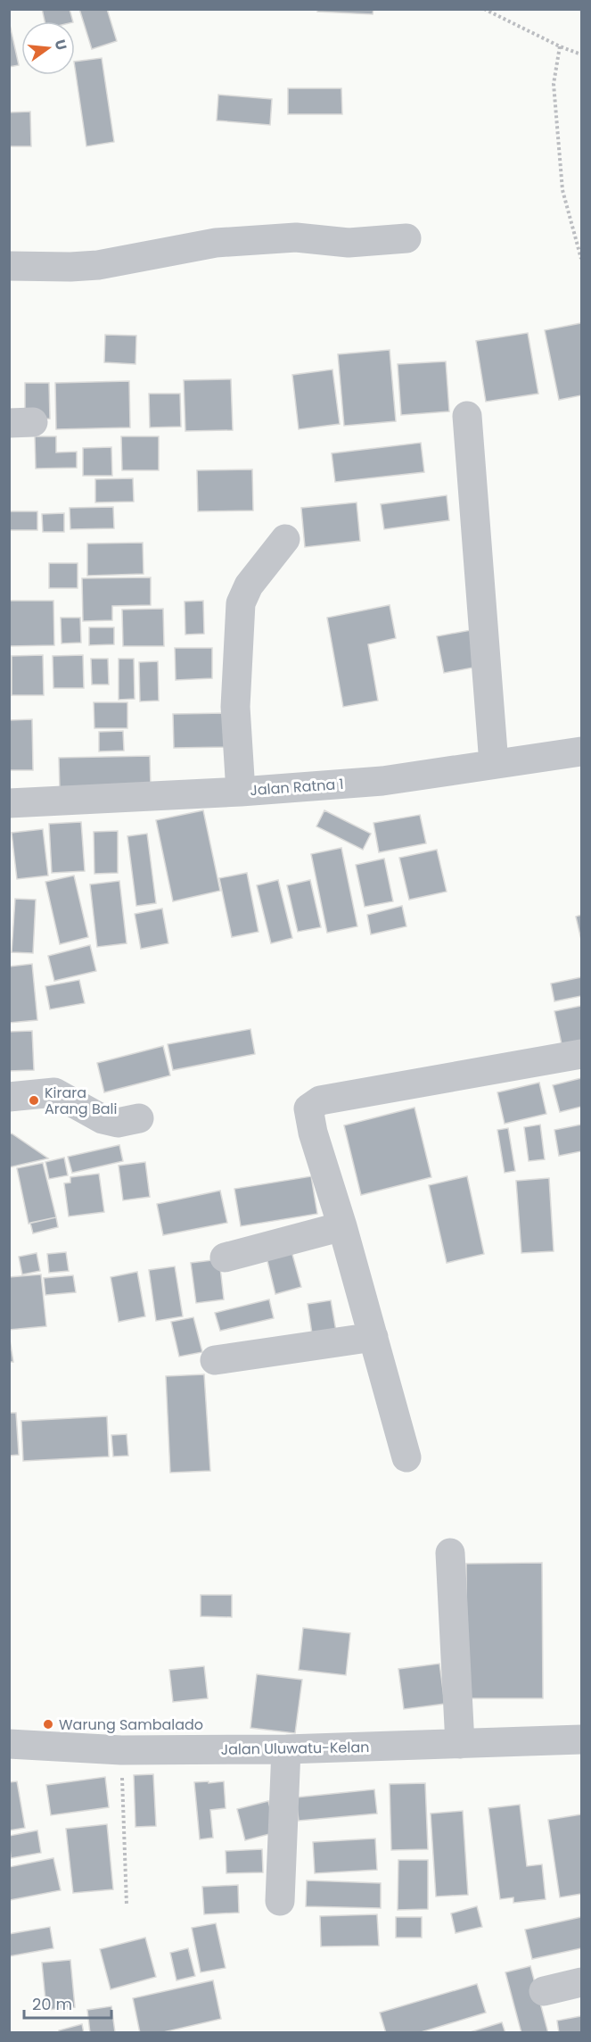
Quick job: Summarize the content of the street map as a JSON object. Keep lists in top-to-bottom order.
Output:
{
  "streets": {
    "street": ["Jalan Ratna 1", "Jalan Uluwatu-Kelan"]
  },
  "places": ["Kirara Arang Bali", "Warung Sambalado"],
  "scale_bar": "20 m",
  "north": "right"
}
